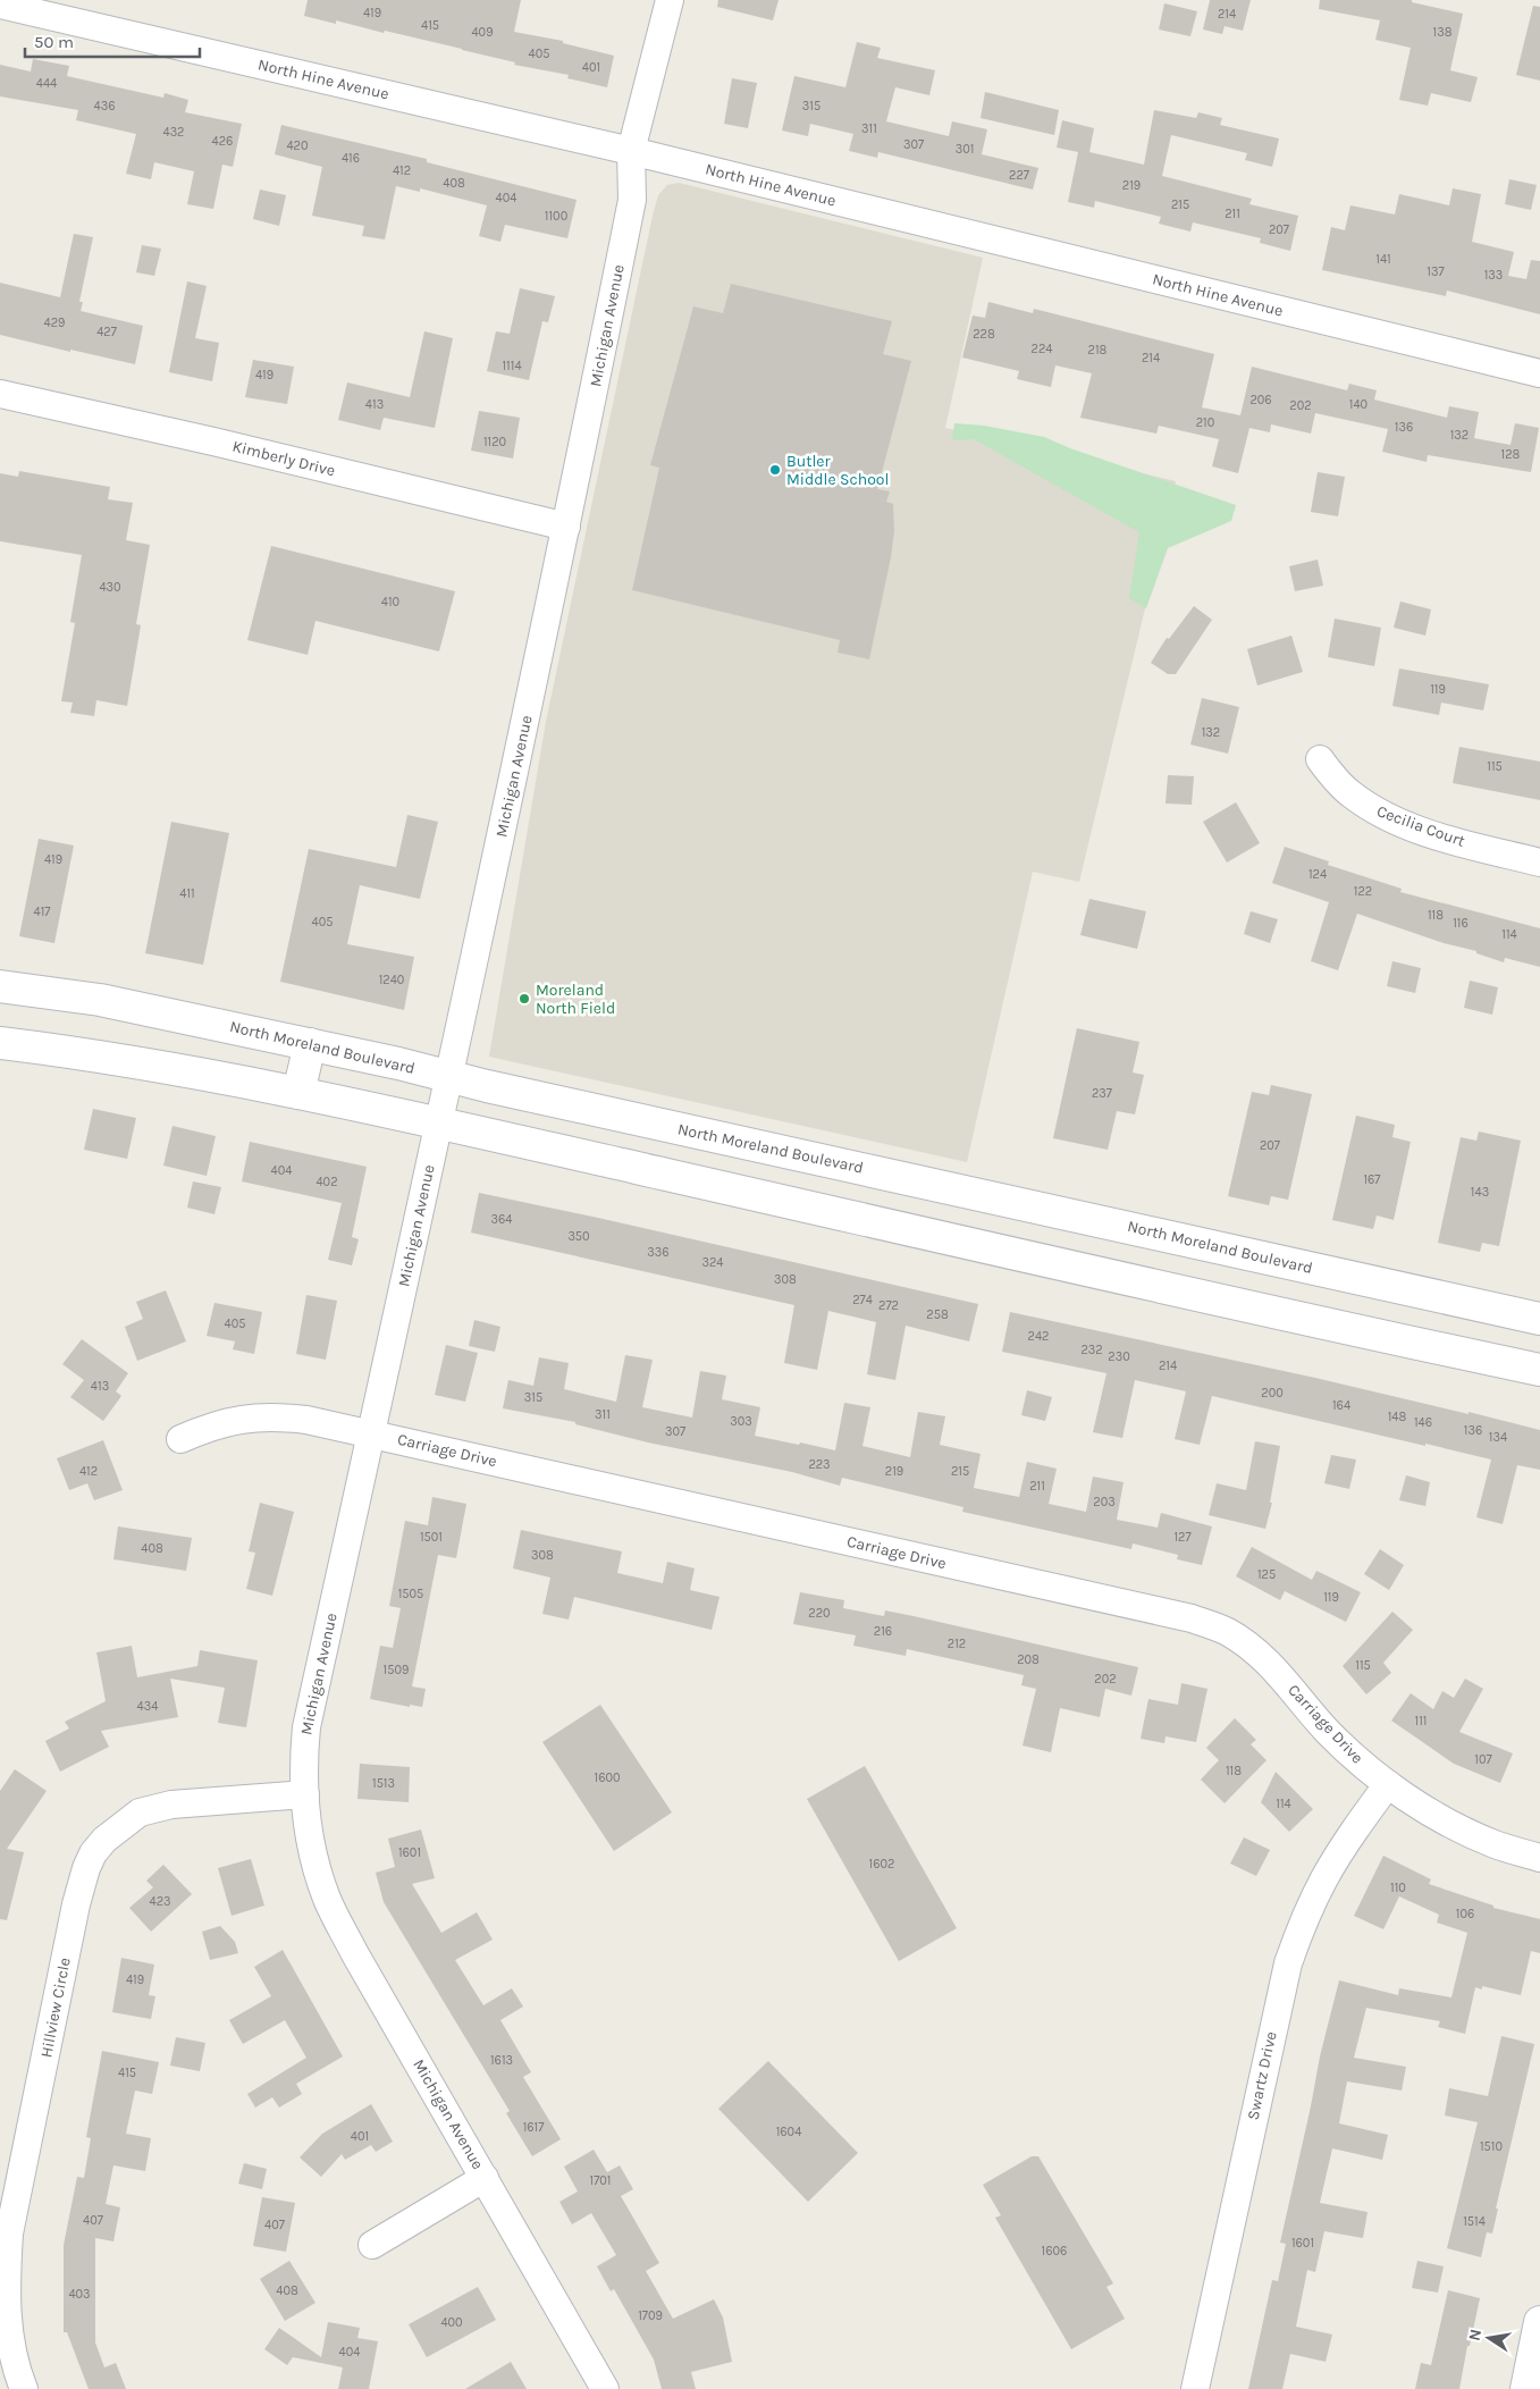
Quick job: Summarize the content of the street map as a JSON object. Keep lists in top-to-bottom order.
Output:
{
  "streets": {
    "street": [
      "North Hine Avenue",
      "Michigan Avenue",
      "Kimberly Drive",
      "Cecilia Court",
      "North Moreland Boulevard",
      "Carriage Drive",
      "Hillview Circle",
      "Swartz Drive"
    ]
  },
  "crossings": [
    ["North Hine Avenue", "Michigan Avenue"],
    ["Michigan Avenue", "Kimberly Drive"],
    ["Michigan Avenue", "North Moreland Boulevard"],
    ["Michigan Avenue", "Carriage Drive"],
    ["Michigan Avenue", "Hillview Circle"],
    ["Carriage Drive", "Swartz Drive"]
  ],
  "places": ["Butler Middle School", "Moreland North Field"],
  "house_numbers": [
    "419",
    "214",
    "415",
    "409",
    "138",
    "405",
    "401",
    "444",
    "436",
    "315",
    "311",
    "432",
    "426",
    "307",
    "420",
    "301",
    "416",
    "412",
    "227",
    "408",
    "219",
    "404",
    "215",
    "211",
    "1100",
    "207",
    "141",
    "137",
    "133",
    "429",
    "427",
    "228",
    "224",
    "218",
    "214",
    "1114",
    "419",
    "206",
    "413",
    "140",
    "202",
    "210",
    "136",
    "132",
    "1120",
    "128",
    "430",
    "410",
    "119",
    "132",
    "115",
    "419",
    "124",
    "122",
    "411",
    "417",
    "118",
    "405",
    "116",
    "114",
    "1240",
    "237",
    "207",
    "404",
    "167",
    "402",
    "143",
    "364",
    "350",
    "336",
    "324",
    "308",
    "274",
    "272",
    "258",
    "405",
    "242",
    "232",
    "230",
    "214",
    "413",
    "200",
    "315",
    "164",
    "311",
    "148",
    "303",
    "146",
    "136",
    "307",
    "134",
    "223",
    "412",
    "219",
    "215",
    "211",
    "203",
    "1501",
    "127",
    "408",
    "308",
    "125",
    "1505",
    "119",
    "220",
    "216",
    "212",
    "208",
    "115",
    "1509",
    "202",
    "434",
    "111",
    "107",
    "118",
    "1600",
    "1513",
    "114",
    "1601",
    "1602",
    "110",
    "423",
    "106",
    "419",
    "1613",
    "415",
    "1617",
    "1604",
    "401",
    "1510",
    "1701",
    "407",
    "1514",
    "407",
    "1601",
    "1606",
    "408",
    "403",
    "1709",
    "400",
    "404"
  ],
  "scale_bar": "50 m",
  "north": "left"
}
